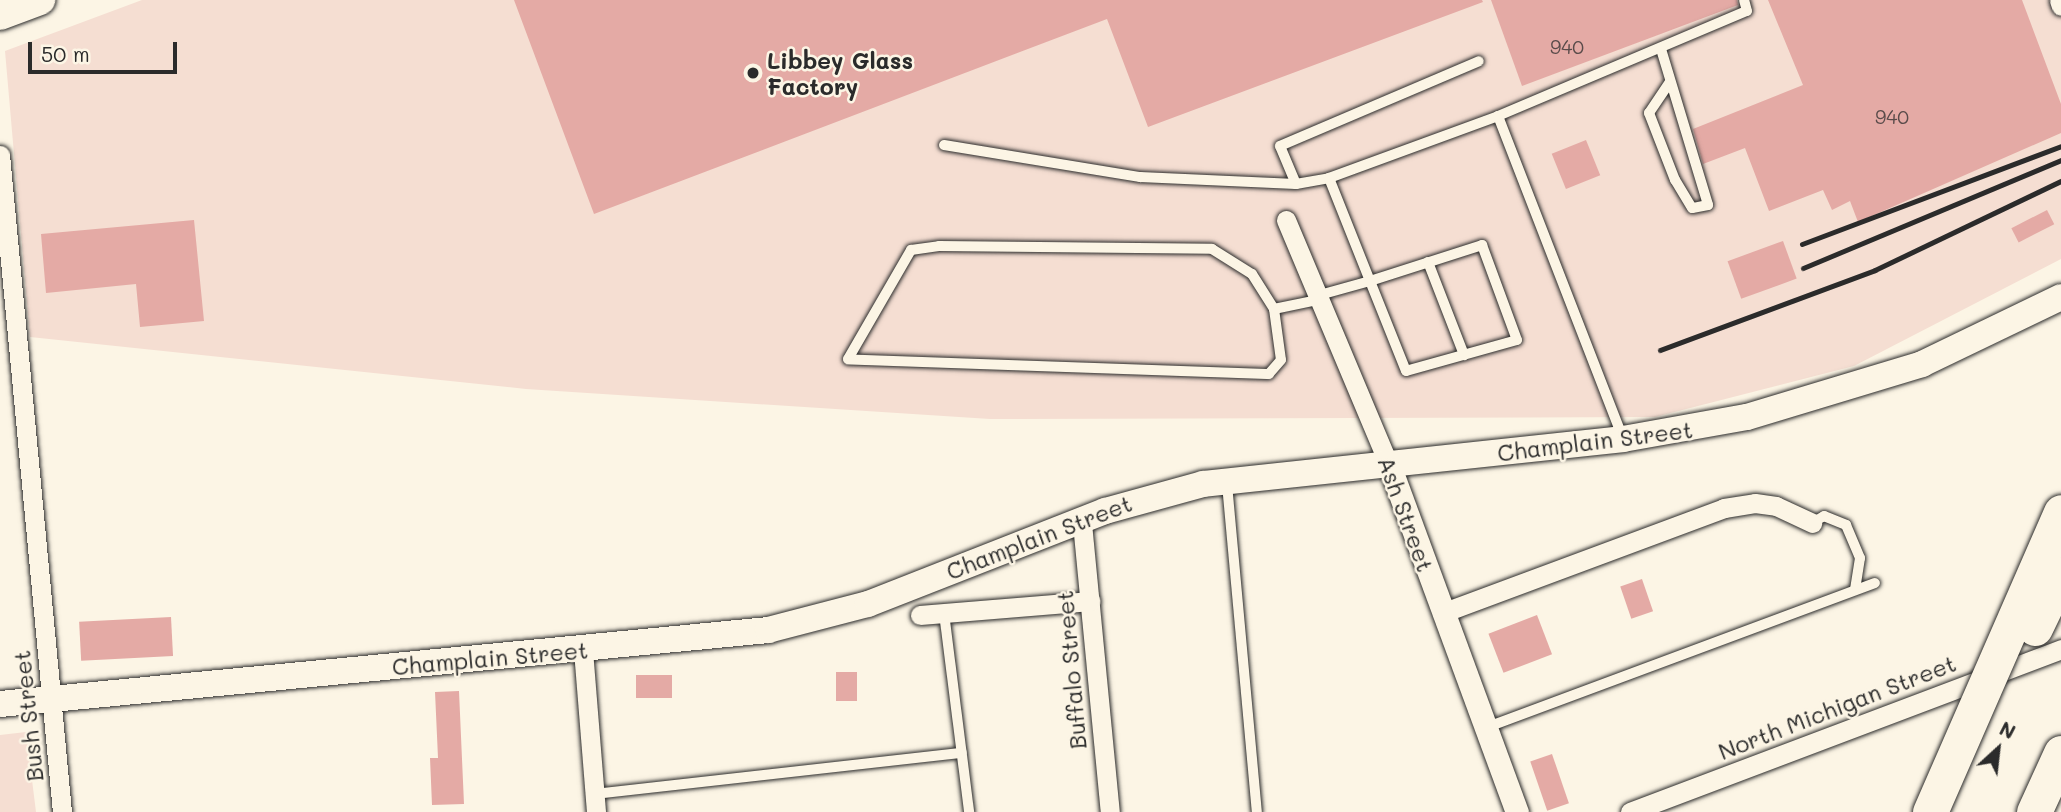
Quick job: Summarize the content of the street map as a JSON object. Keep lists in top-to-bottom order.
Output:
{
  "streets": {
    "main road": ["Champlain Street"],
    "street": [
      "Ash Street",
      "Buffalo Street",
      "North Michigan Street",
      "Bush Street"
    ]
  },
  "crossings": [
    ["Champlain Street", "Ash Street"],
    ["Champlain Street", "Buffalo Street"],
    ["Champlain Street", "Bush Street"]
  ],
  "places": ["Libbey Glass Factory"],
  "house_numbers": ["940", "940"],
  "scale_bar": "50 m",
  "north": "top right"
}
